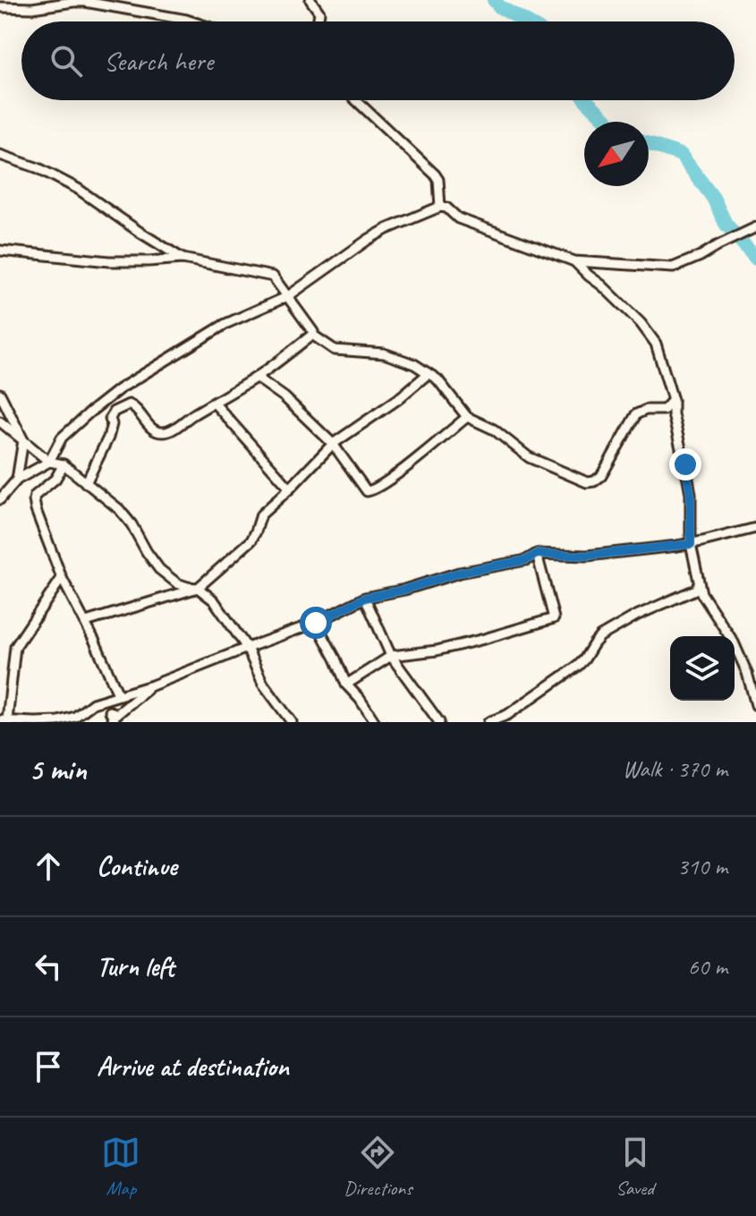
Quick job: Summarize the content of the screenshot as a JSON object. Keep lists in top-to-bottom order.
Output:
{
  "north": "bottom left",
  "page": {
    "search": "Search here",
    "heading": ["5 min", "Walk · 370 m"],
    "list": [
      ["Continue", "310 m"],
      ["Turn left", "60 m"],
      "Arrive at destination"
    ],
    "nav": ["Map", "Directions", "Saved"]
  }
}
